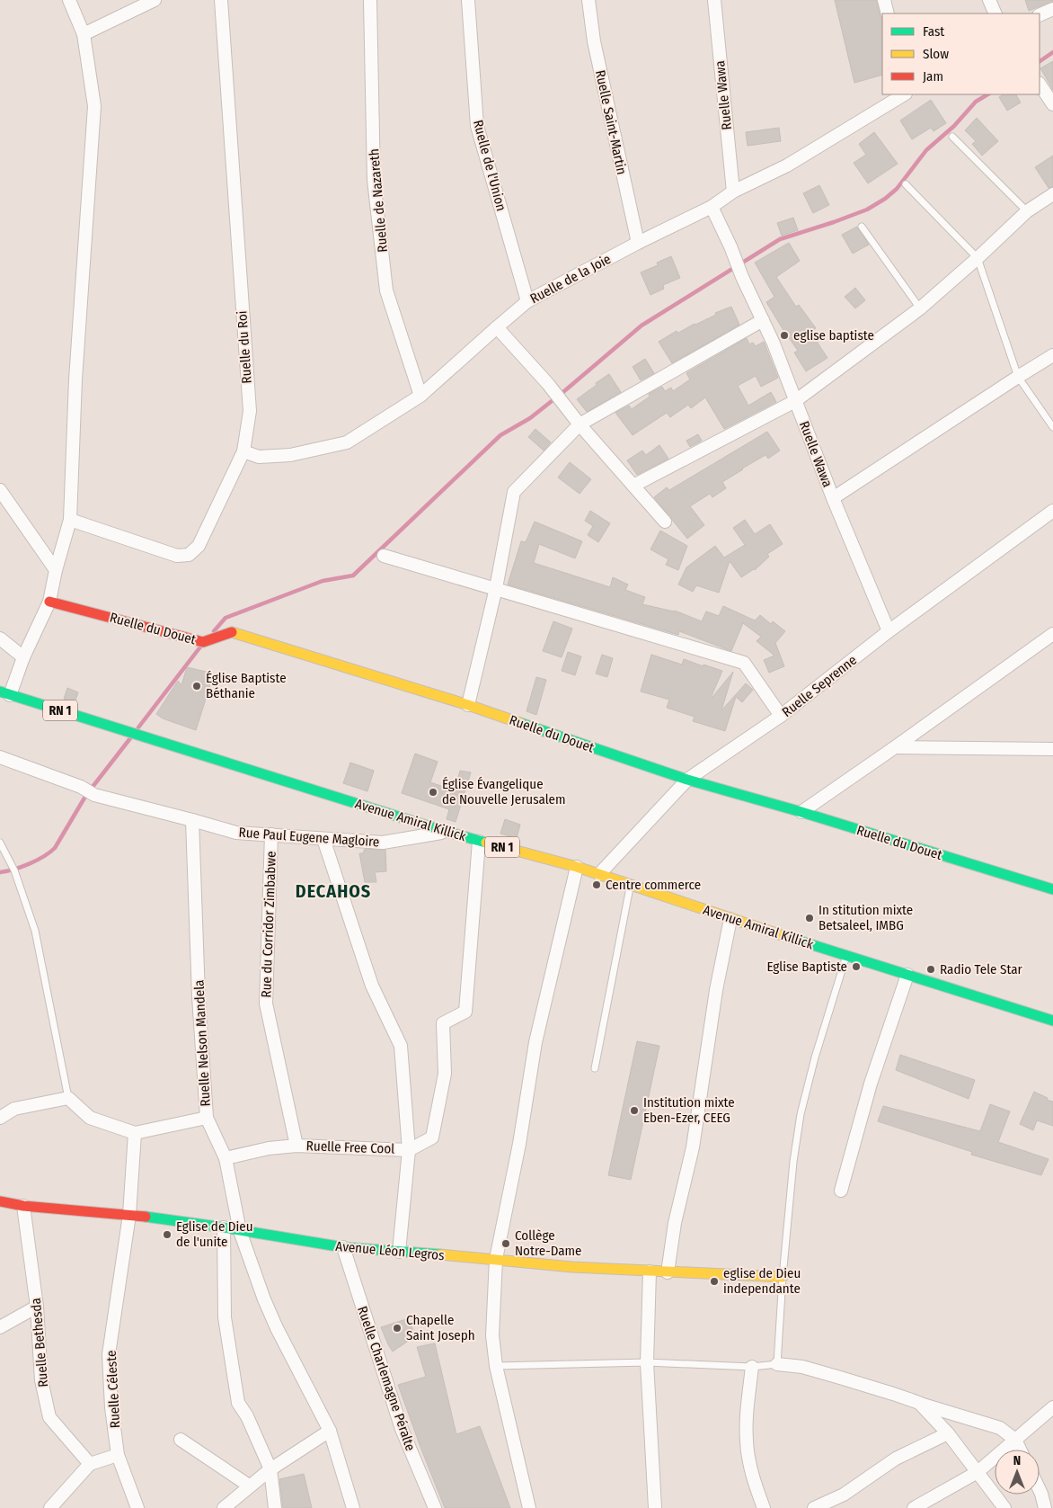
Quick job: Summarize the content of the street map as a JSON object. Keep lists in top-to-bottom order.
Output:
{
  "streets": {
    "street": [
      "Ruelle Wawa",
      "Ruelle Saint-Martin",
      "Ruelle de l'Union",
      "Ruelle de Nazareth",
      "Ruelle de la Joie",
      "Ruelle du Roi",
      "Ruelle du Douet",
      "Ruelle Seprenne",
      "RN 1",
      "Avenue Amiral Killick",
      "Rue Paul Eugene Magloire",
      "Rue du Corridor Zimbabwe",
      "Ruelle Nelson Mandela",
      "Ruelle Free Cool",
      "Avenue Léon Legros",
      "Ruelle Bethesda",
      "Ruelle Charlemagne Péralte",
      "Ruelle Céleste"
    ]
  },
  "crossings": [
    ["Ruelle Wawa", "Ruelle de la Joie"],
    ["Ruelle Wawa", "Ruelle Seprenne"],
    ["Ruelle Saint-Martin", "Ruelle de la Joie"],
    ["Ruelle de l'Union", "Ruelle de la Joie"],
    ["Ruelle de Nazareth", "Ruelle de la Joie"],
    ["Ruelle de la Joie", "Ruelle du Roi"],
    ["Ruelle du Douet", "Ruelle Seprenne"],
    ["Ruelle Seprenne", "Avenue Amiral Killick"],
    ["RN 1", "Avenue Amiral Killick"],
    ["Avenue Amiral Killick", "Rue Paul Eugene Magloire"],
    ["Avenue Amiral Killick", "Ruelle Free Cool"],
    ["Rue Paul Eugene Magloire", "Rue du Corridor Zimbabwe"],
    ["Rue Paul Eugene Magloire", "Ruelle Nelson Mandela"],
    ["Rue du Corridor Zimbabwe", "Ruelle Free Cool"],
    ["Ruelle Nelson Mandela", "Ruelle Free Cool"],
    ["Ruelle Nelson Mandela", "Avenue Léon Legros"],
    ["Avenue Léon Legros", "Ruelle Bethesda"],
    ["Avenue Léon Legros", "Ruelle Charlemagne Péralte"],
    ["Avenue Léon Legros", "Ruelle Céleste"]
  ],
  "districts": ["DECAHOS"],
  "places": [
    "eglise baptiste",
    "Église Baptiste Béthanie",
    "Église Évangelique de Nouvelle Jerusalem",
    "Centre commerce",
    "In stitution mixte Betsaleel, IMBG",
    "Eglise Baptiste",
    "Radio Tele Star",
    "Institution mixte Eben-Ezer, CEEG",
    "Eglise de Dieu de l'unite",
    "Collège Notre-Dame",
    "eglise de Dieu independante",
    "Chapelle Saint Joseph"
  ],
  "legend": ["Fast", "Slow", "Jam"],
  "north": "top"
}
